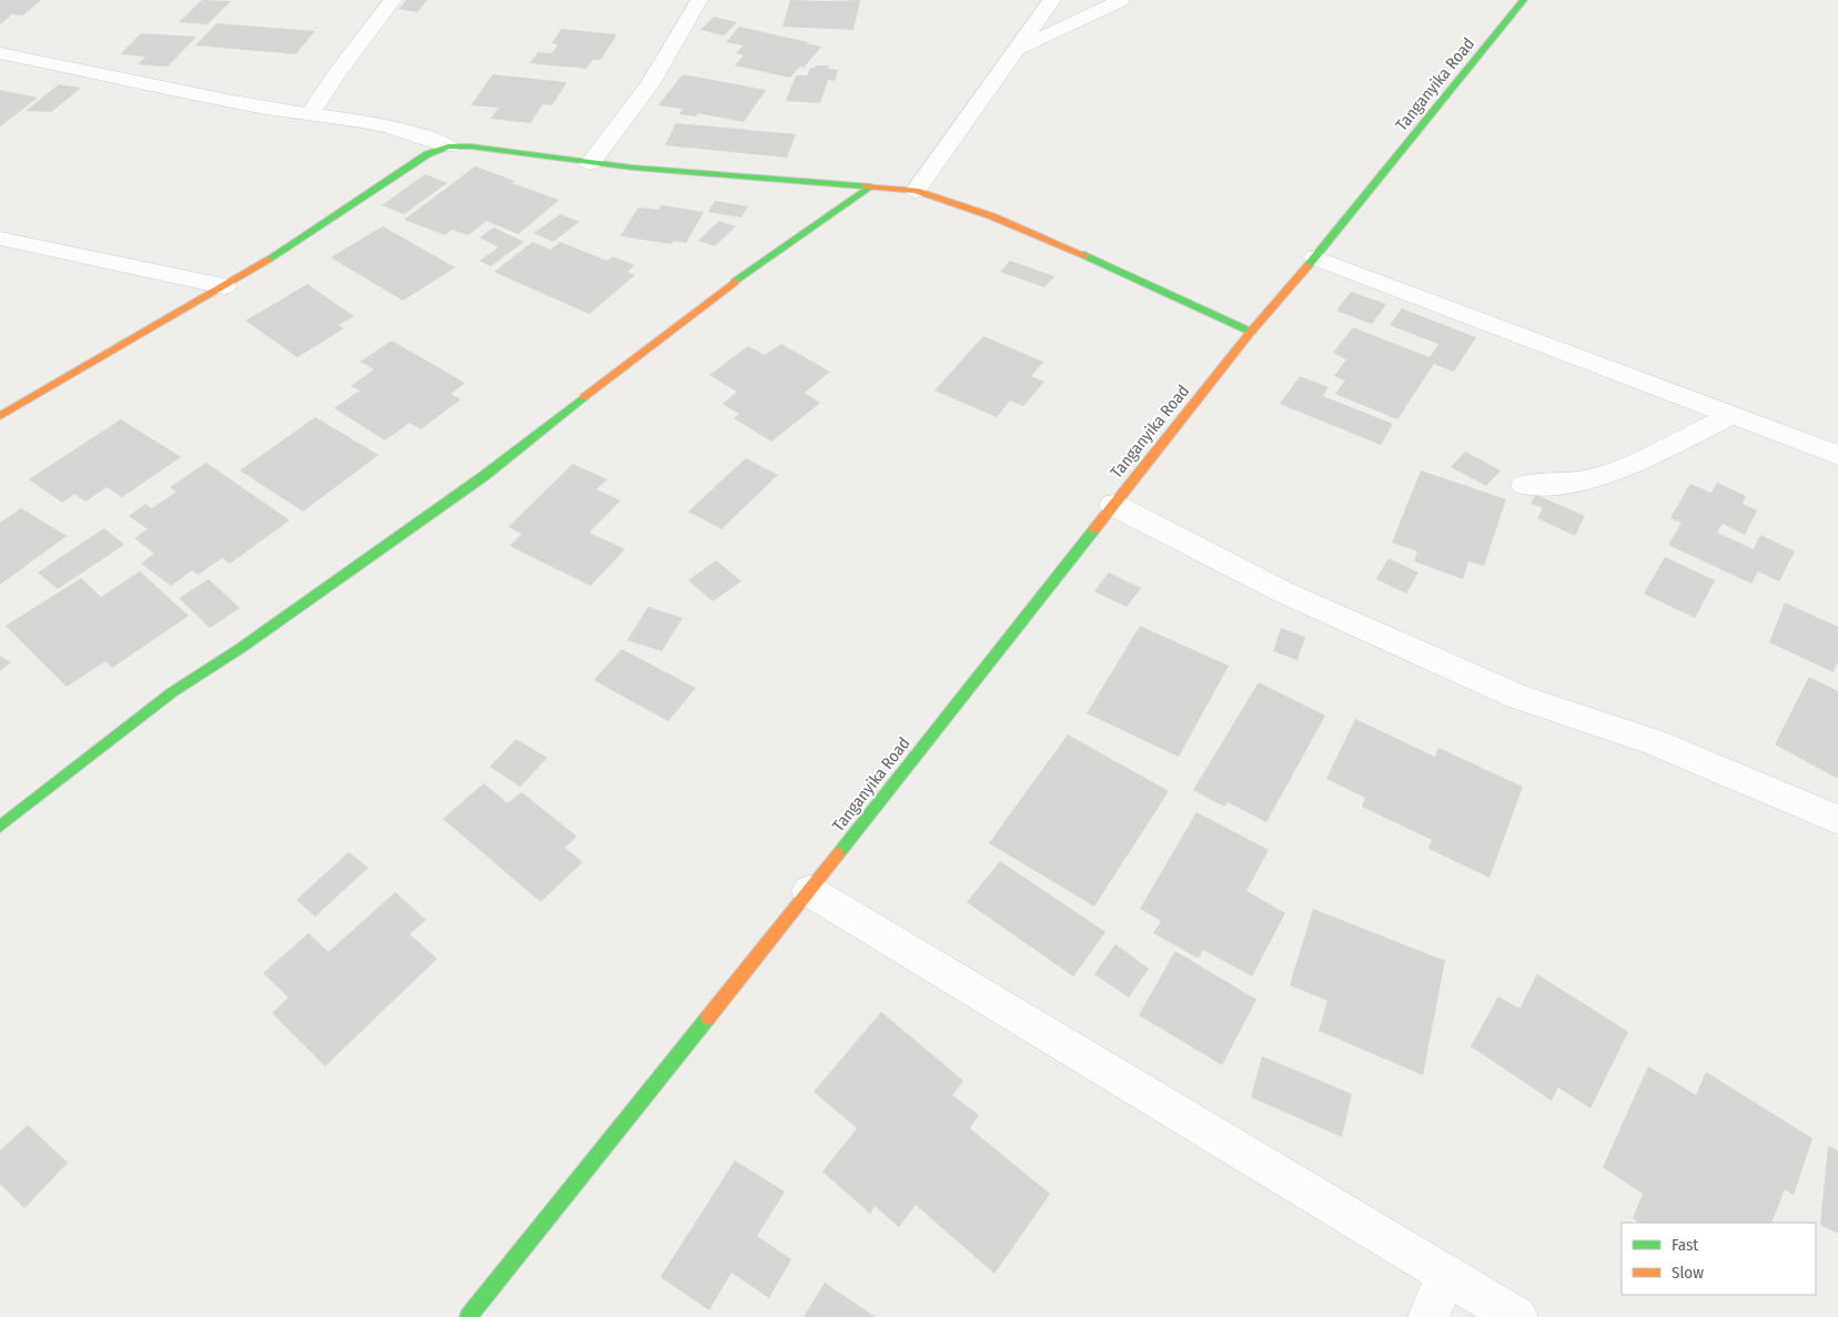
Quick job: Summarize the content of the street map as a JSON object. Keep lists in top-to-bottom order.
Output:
{
  "streets": {
    "street": ["Tanganyika Road"]
  },
  "legend": ["Fast", "Slow"]
}
